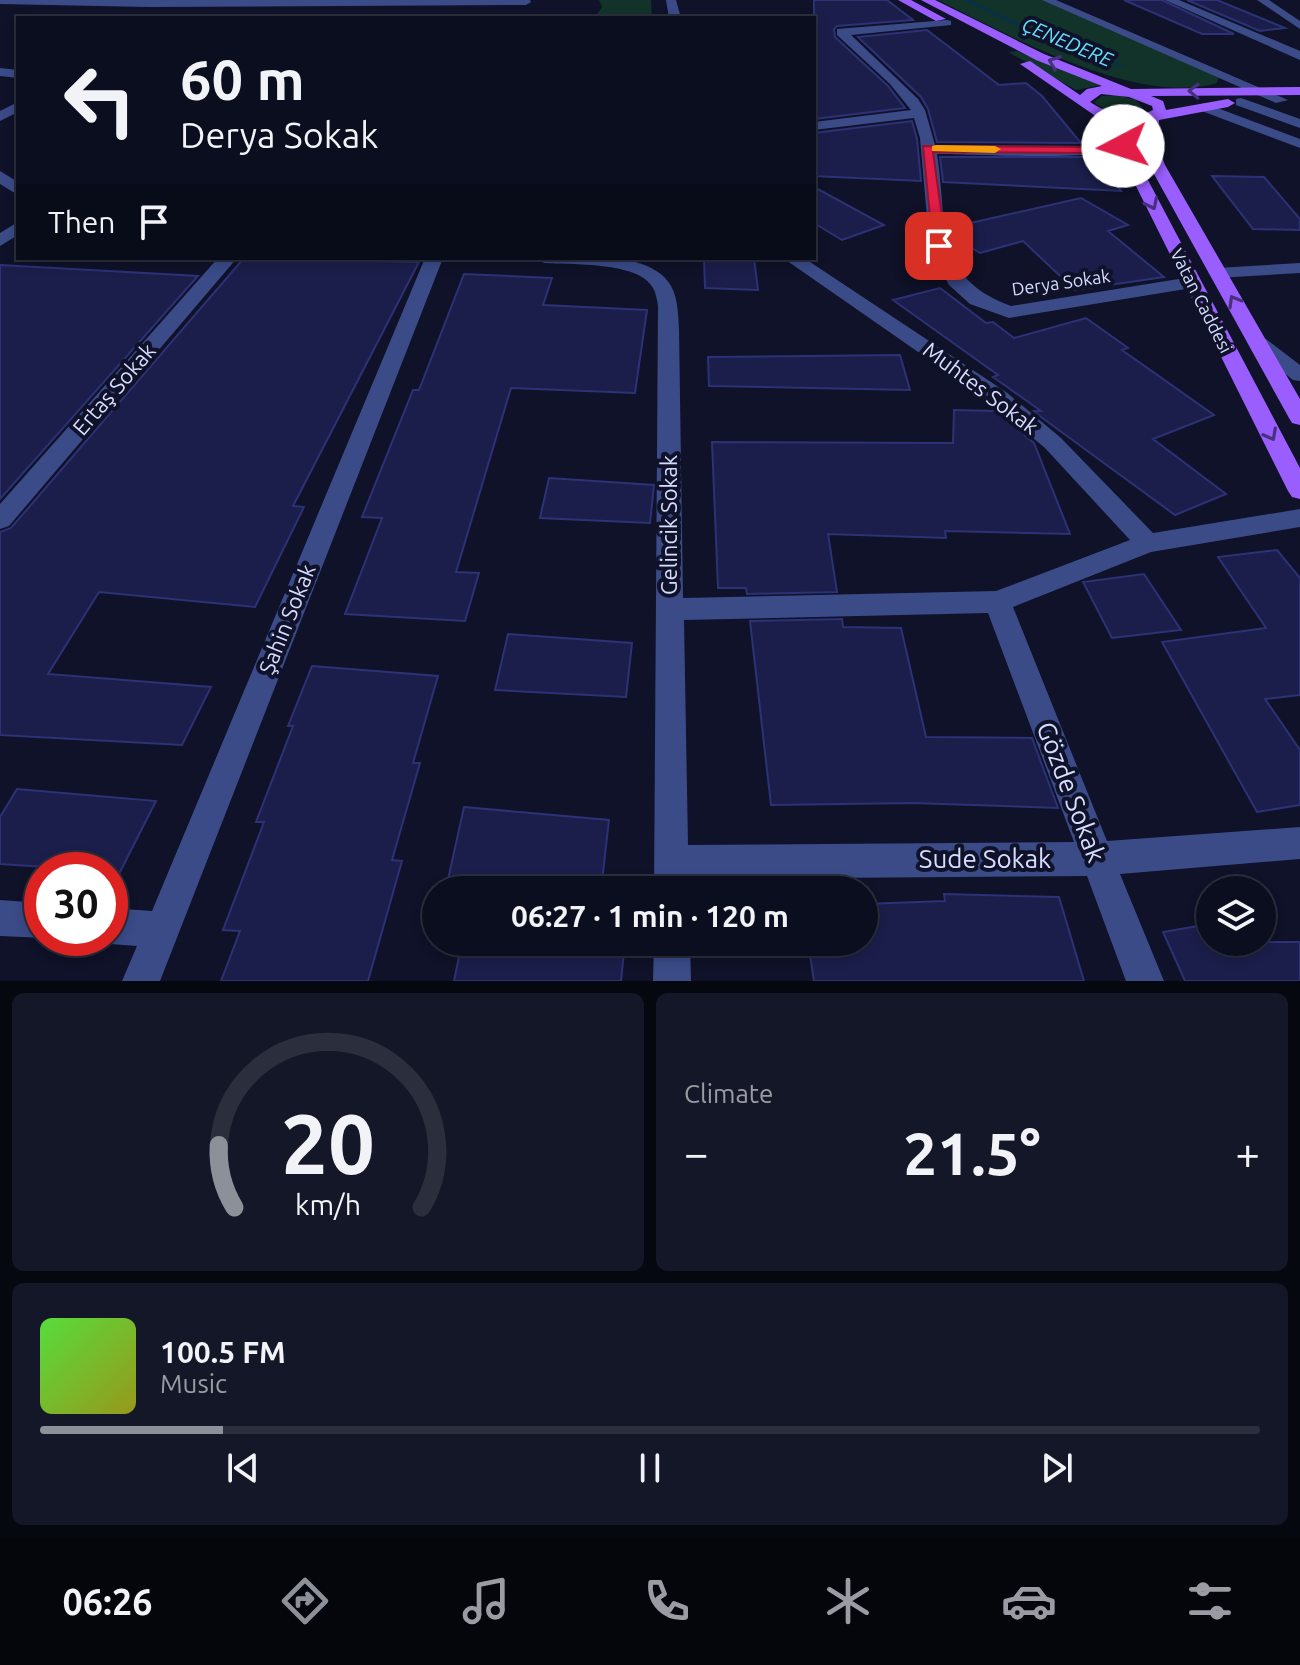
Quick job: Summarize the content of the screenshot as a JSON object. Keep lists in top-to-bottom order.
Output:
{
  "streets": {
    "main road": ["Vatan Caddesi"],
    "street": [
      "Derya Sokak",
      "Muhtes Sokak",
      "Ertaş Sokak",
      "Gelincik Sokak",
      "Şahin Sokak",
      "Gözde Sokak",
      "Sude Sokak"
    ]
  },
  "crossings": [
    ["Derya Sokak", "Vatan Caddesi"],
    ["Gelincik Sokak", "Sude Sokak"],
    ["Gözde Sokak", "Sude Sokak"]
  ],
  "water": ["ÇENEDERE"],
  "page": {
    "turn": ["60 m", "Derya Sokak"],
    "then": "Then",
    "limit": "30",
    "trip": "06:27 · 1 min · 120 m",
    "tile": "Climate",
    "heat": ["−", "21.5°", "+"],
    "song": ["100.5 FM", "Music"],
    "tabs": "06:26",
    "gauge": ["20", "km/h"]
  }
}
